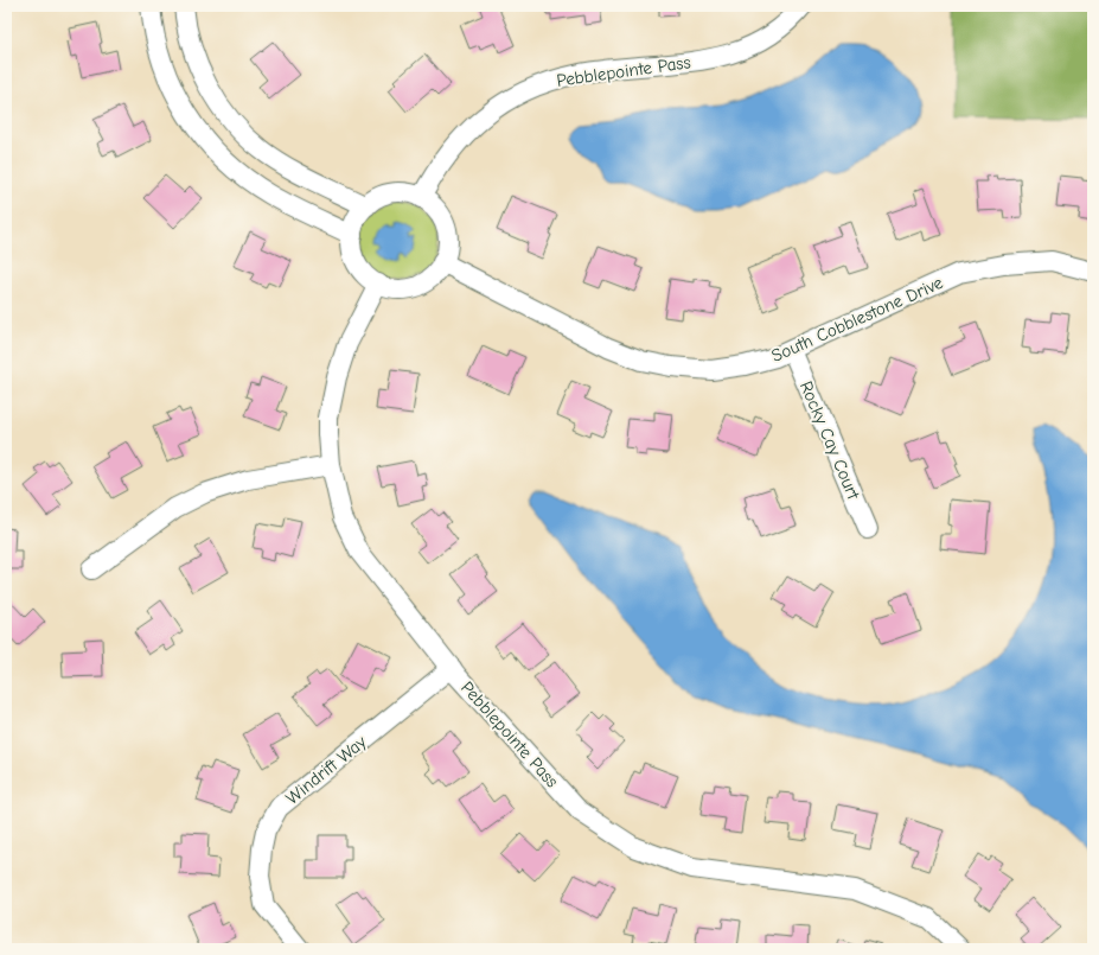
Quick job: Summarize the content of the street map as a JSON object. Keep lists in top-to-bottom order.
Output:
{
  "streets": {
    "street": [
      "Pebblepointe Pass",
      "South Cobblestone Drive",
      "Rocky Cay Court",
      "Windrift Way"
    ]
  },
  "crossings": [
    ["Pebblepointe Pass", "South Cobblestone Drive"],
    ["Pebblepointe Pass", "Windrift Way"],
    ["South Cobblestone Drive", "Rocky Cay Court"]
  ]
}
